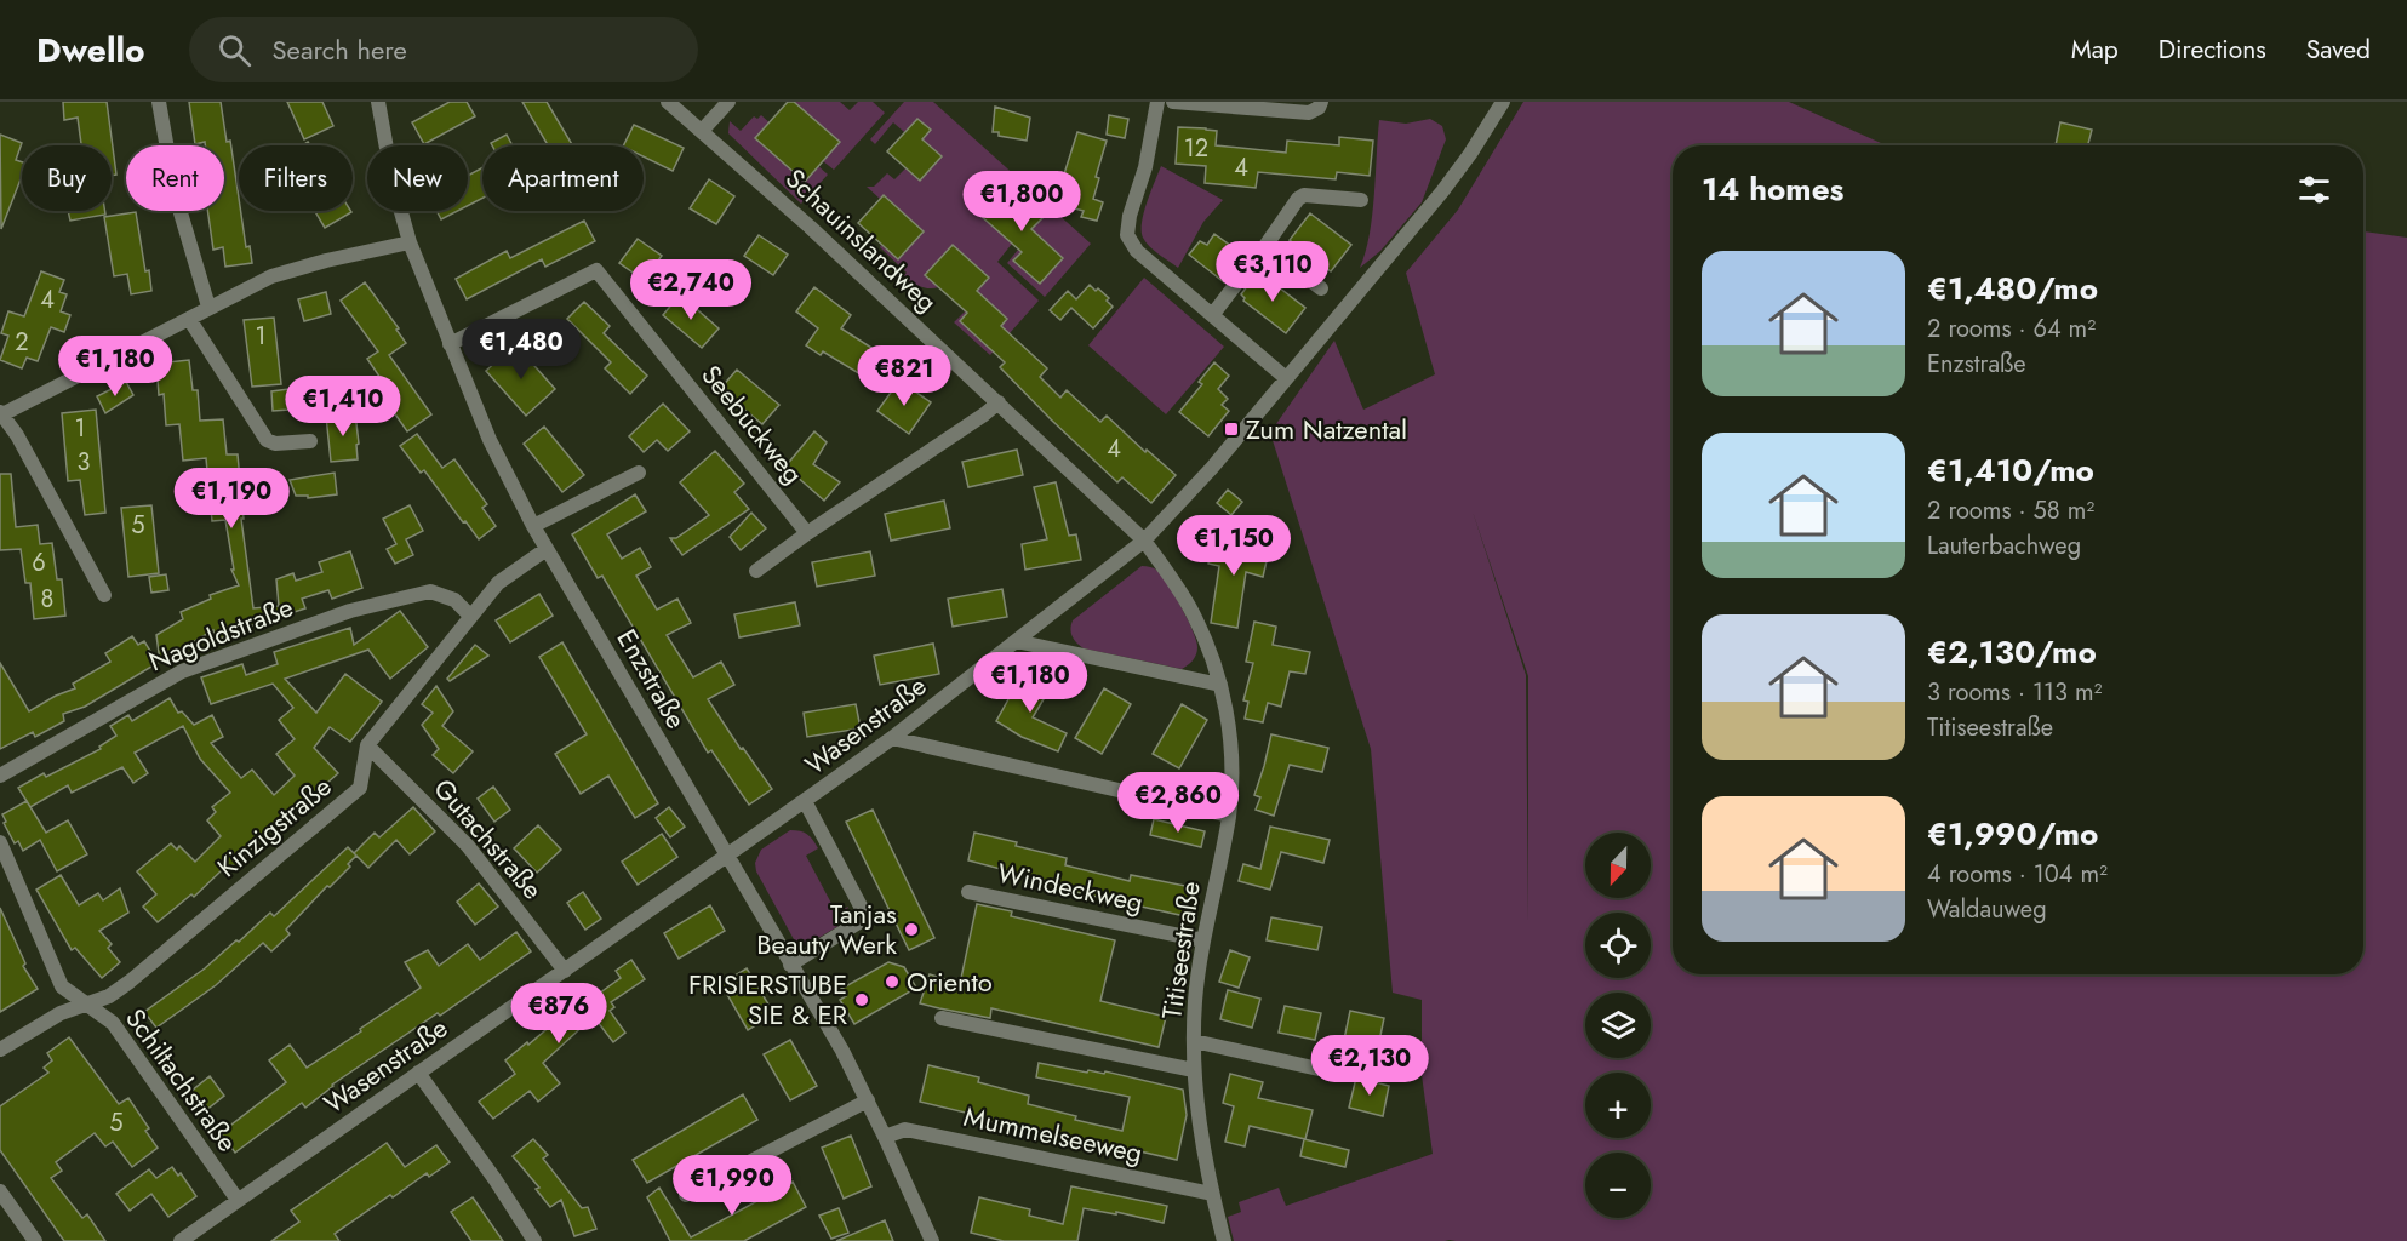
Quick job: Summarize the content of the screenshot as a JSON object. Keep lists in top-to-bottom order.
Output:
{
  "streets": {
    "street": [
      "Schauinslandweg",
      "Seebuckweg",
      "Nagoldstraße",
      "Enzstraße",
      "Wasenstraße",
      "Kinzigstraße",
      "Gutachstraße",
      "Windeckweg",
      "Titiseestraße",
      "Schiltachstraße",
      "Mummelseeweg"
    ]
  },
  "crossings": [
    ["Schauinslandweg", "Wasenstraße"],
    ["Schauinslandweg", "Titiseestraße"],
    ["Seebuckweg", "Enzstraße"],
    ["Nagoldstraße", "Kinzigstraße"],
    ["Enzstraße", "Wasenstraße"],
    ["Enzstraße", "Kinzigstraße"],
    ["Enzstraße", "Mummelseeweg"],
    ["Wasenstraße", "Gutachstraße"],
    ["Wasenstraße", "Titiseestraße"],
    ["Wasenstraße", "Schiltachstraße"],
    ["Kinzigstraße", "Gutachstraße"],
    ["Kinzigstraße", "Schiltachstraße"],
    ["Windeckweg", "Titiseestraße"],
    ["Titiseestraße", "Mummelseeweg"]
  ],
  "places": {
    "transit": ["Zum Natzental"],
    "other": ["Tanjas Beauty Werk", "Oriento", "FRISIERSTUBE SIE & ER"]
  },
  "house_numbers": [
    "12",
    "4",
    "4",
    "1",
    "2",
    "1",
    "4",
    "3",
    "5",
    "6",
    "8",
    "5"
  ],
  "north": "bottom",
  "page": {
    "header": "Dwello",
    "search": "Search here",
    "nav": ["Map", "Directions", "Saved"],
    "chip": [
      "Buy",
      "Rent",
      "Filters",
      "New",
      "Apartment"
    ],
    "heading": "14 homes",
    "price": [
      "€1,800",
      "€3,110",
      "€2,740",
      "€1,480",
      "€1,180",
      "€821",
      "€1,410",
      "€1,190",
      "€1,150",
      "€1,180",
      "€2,860",
      "€876",
      "€2,130",
      "€1,990"
    ],
    "list": [
      {
        "name": "€1,480/mo",
        "note": "2 rooms · 64 m² · Enzstraße"
      },
      {
        "name": "€1,410/mo",
        "note": "2 rooms · 58 m² · Lauterbachweg"
      },
      {
        "name": "€2,130/mo",
        "note": "3 rooms · 113 m² · Titiseestraße"
      },
      {
        "name": "€1,990/mo",
        "note": "4 rooms · 104 m² · Waldauweg"
      }
    ],
    "map_buttons": ["+", "−"]
  }
}
